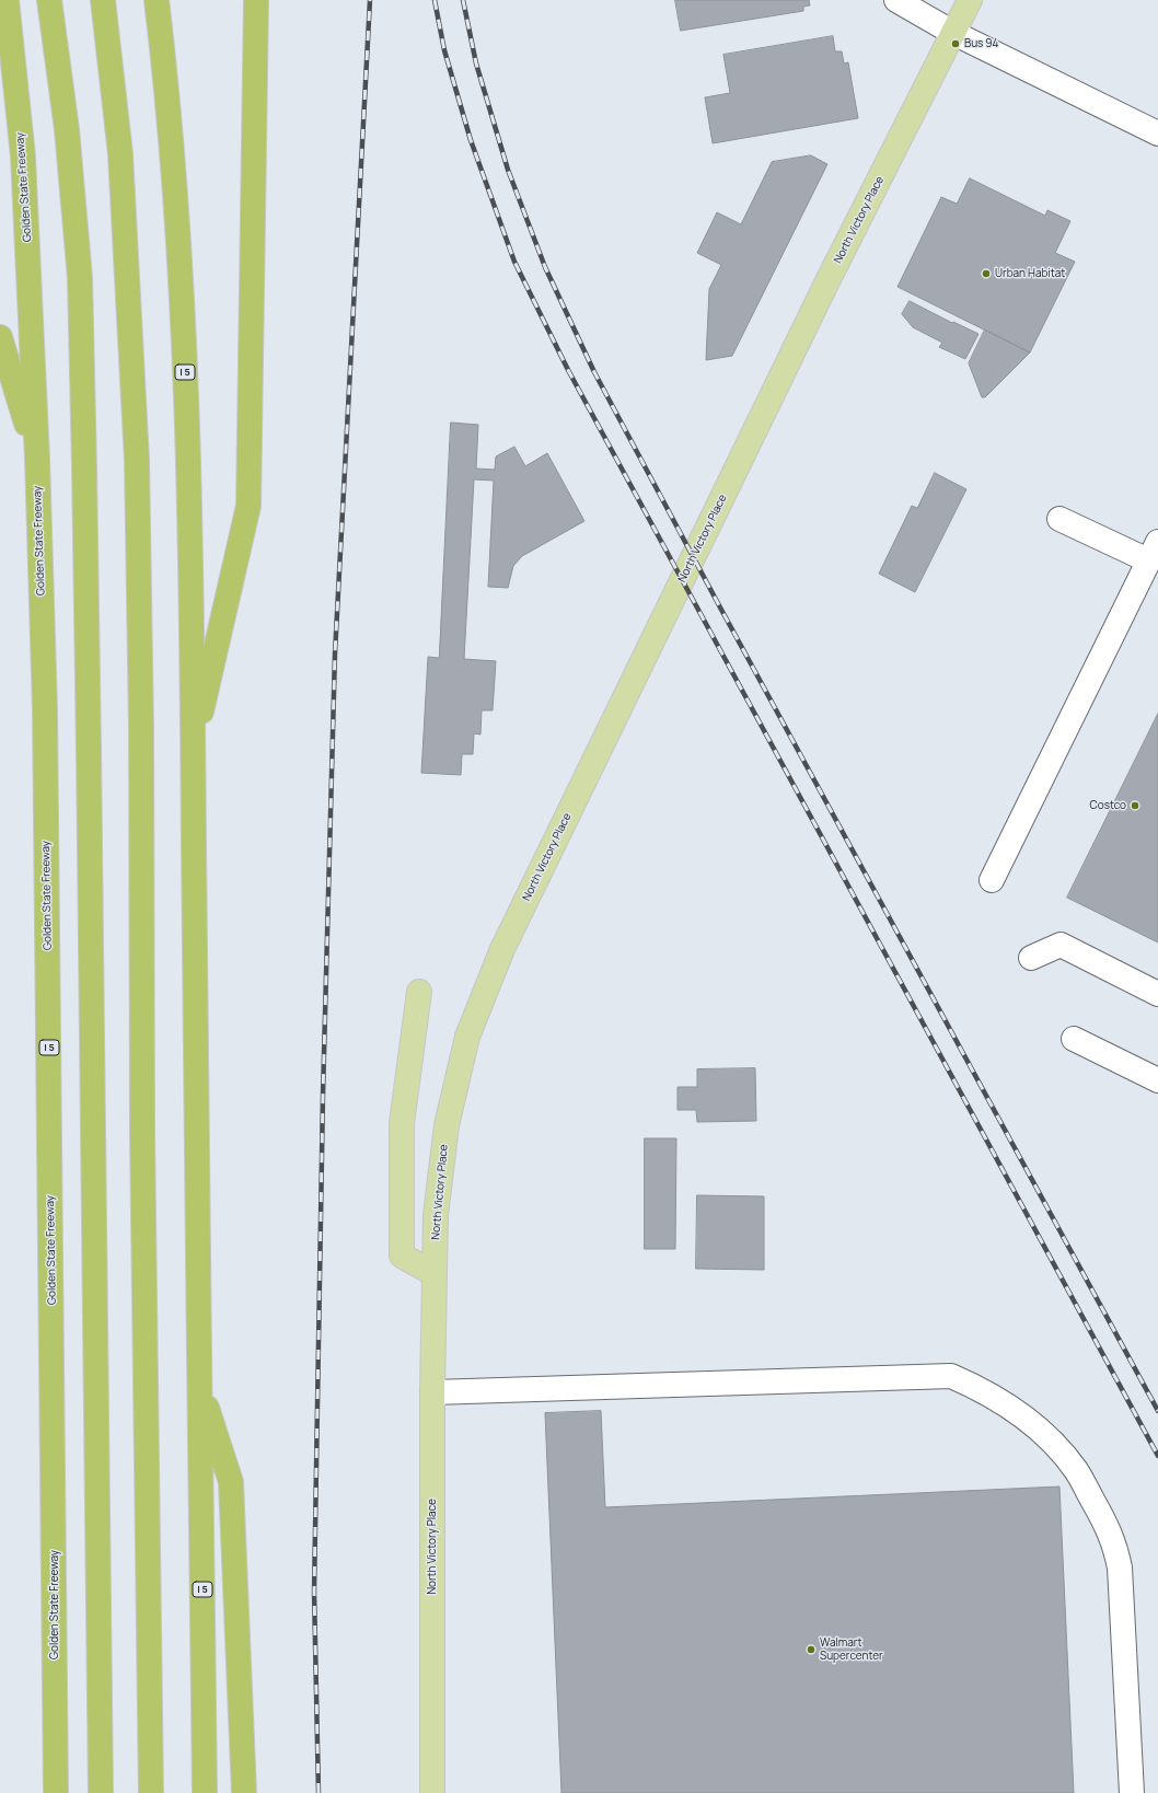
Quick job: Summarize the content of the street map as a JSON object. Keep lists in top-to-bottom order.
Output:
{
  "streets": {
    "highway": ["Golden State Freeway", "I 5"],
    "main road": ["North Victory Place"]
  },
  "places": [
    "Bus 94",
    "Urban Habitat",
    "Costco",
    "Walmart Supercenter"
  ]
}
